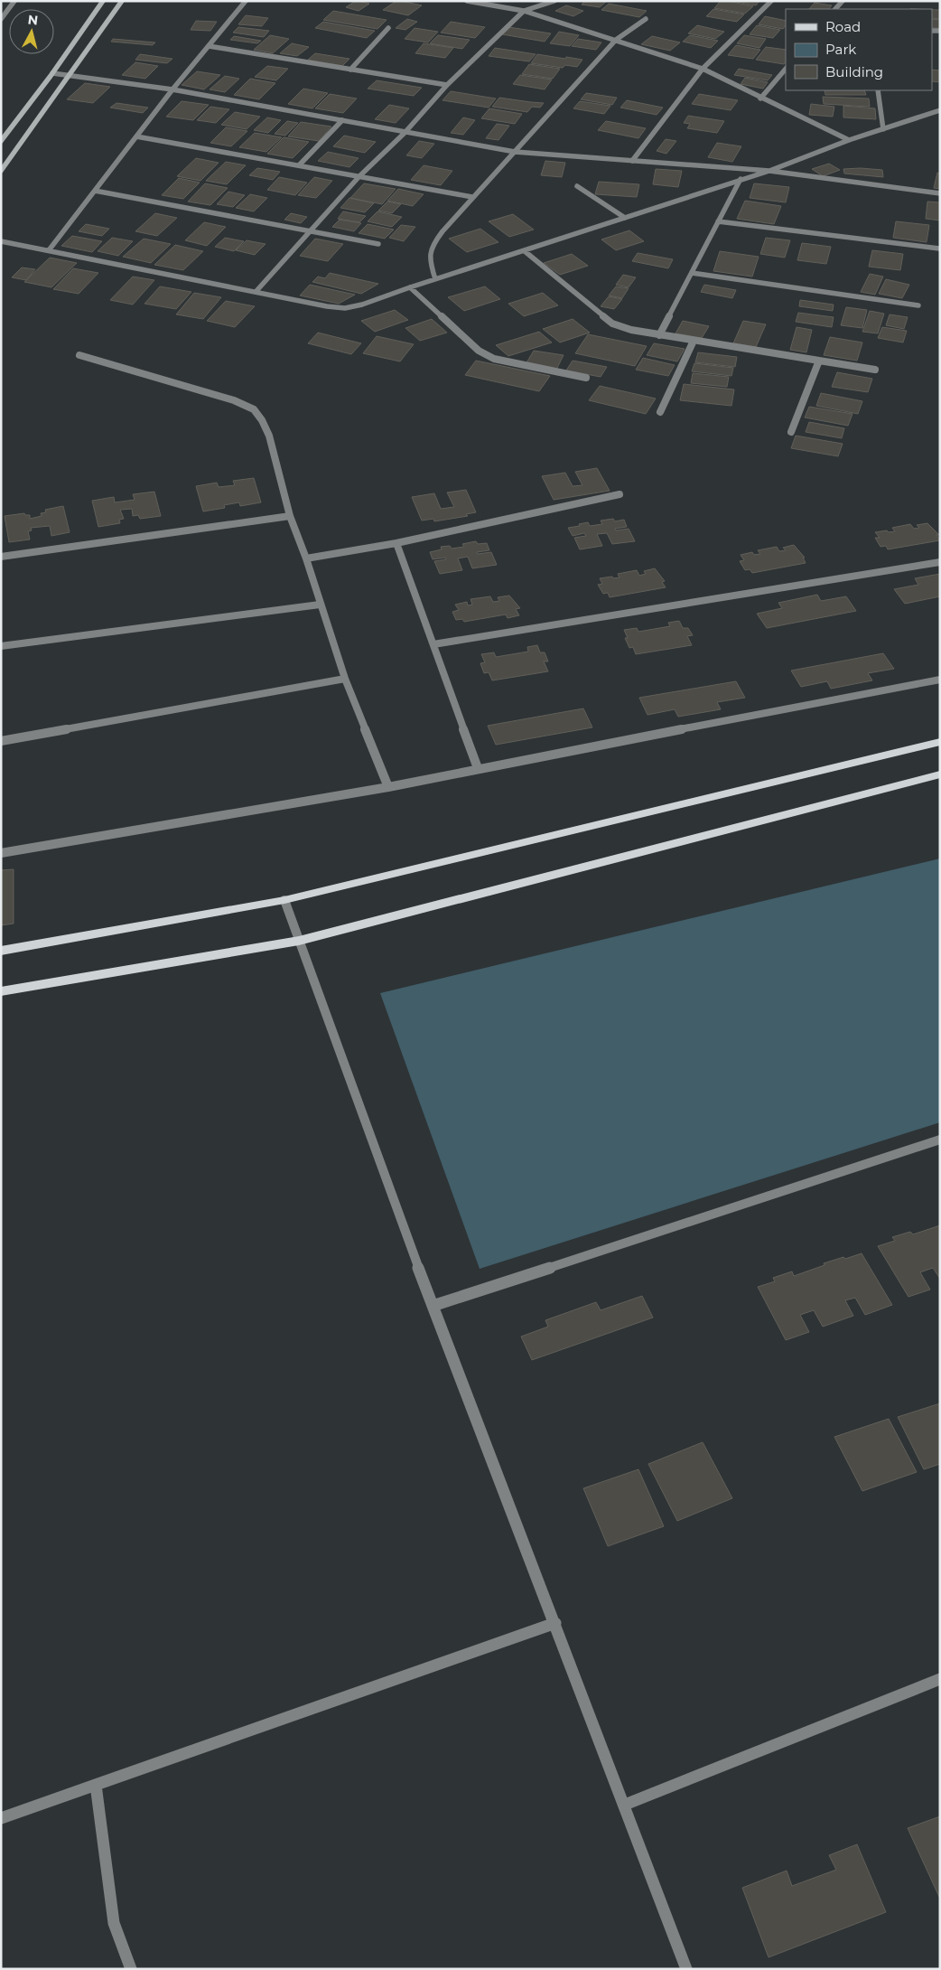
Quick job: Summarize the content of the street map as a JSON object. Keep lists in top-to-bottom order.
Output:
{
  "legend": ["Road", "Park", "Building"],
  "north": "top"
}
